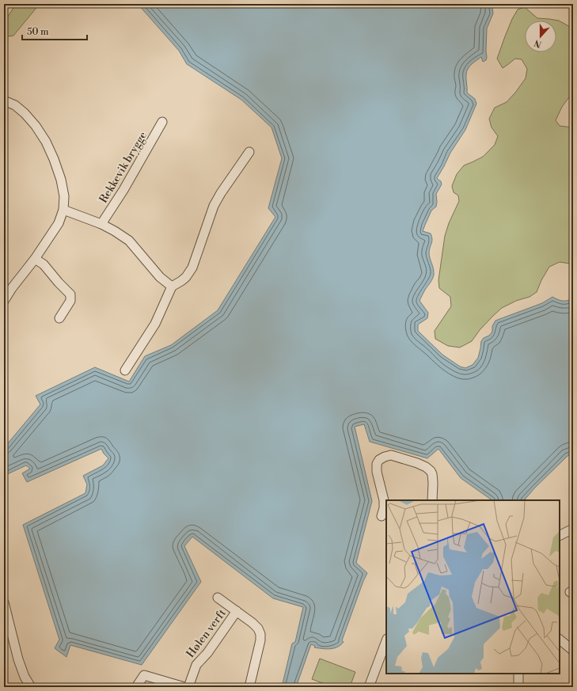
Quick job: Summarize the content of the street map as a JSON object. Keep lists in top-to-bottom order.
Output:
{
  "streets": {
    "street": ["Rekkevik brygge", "Hølen verft"]
  },
  "scale_bar": "50 m",
  "north": "bottom"
}
